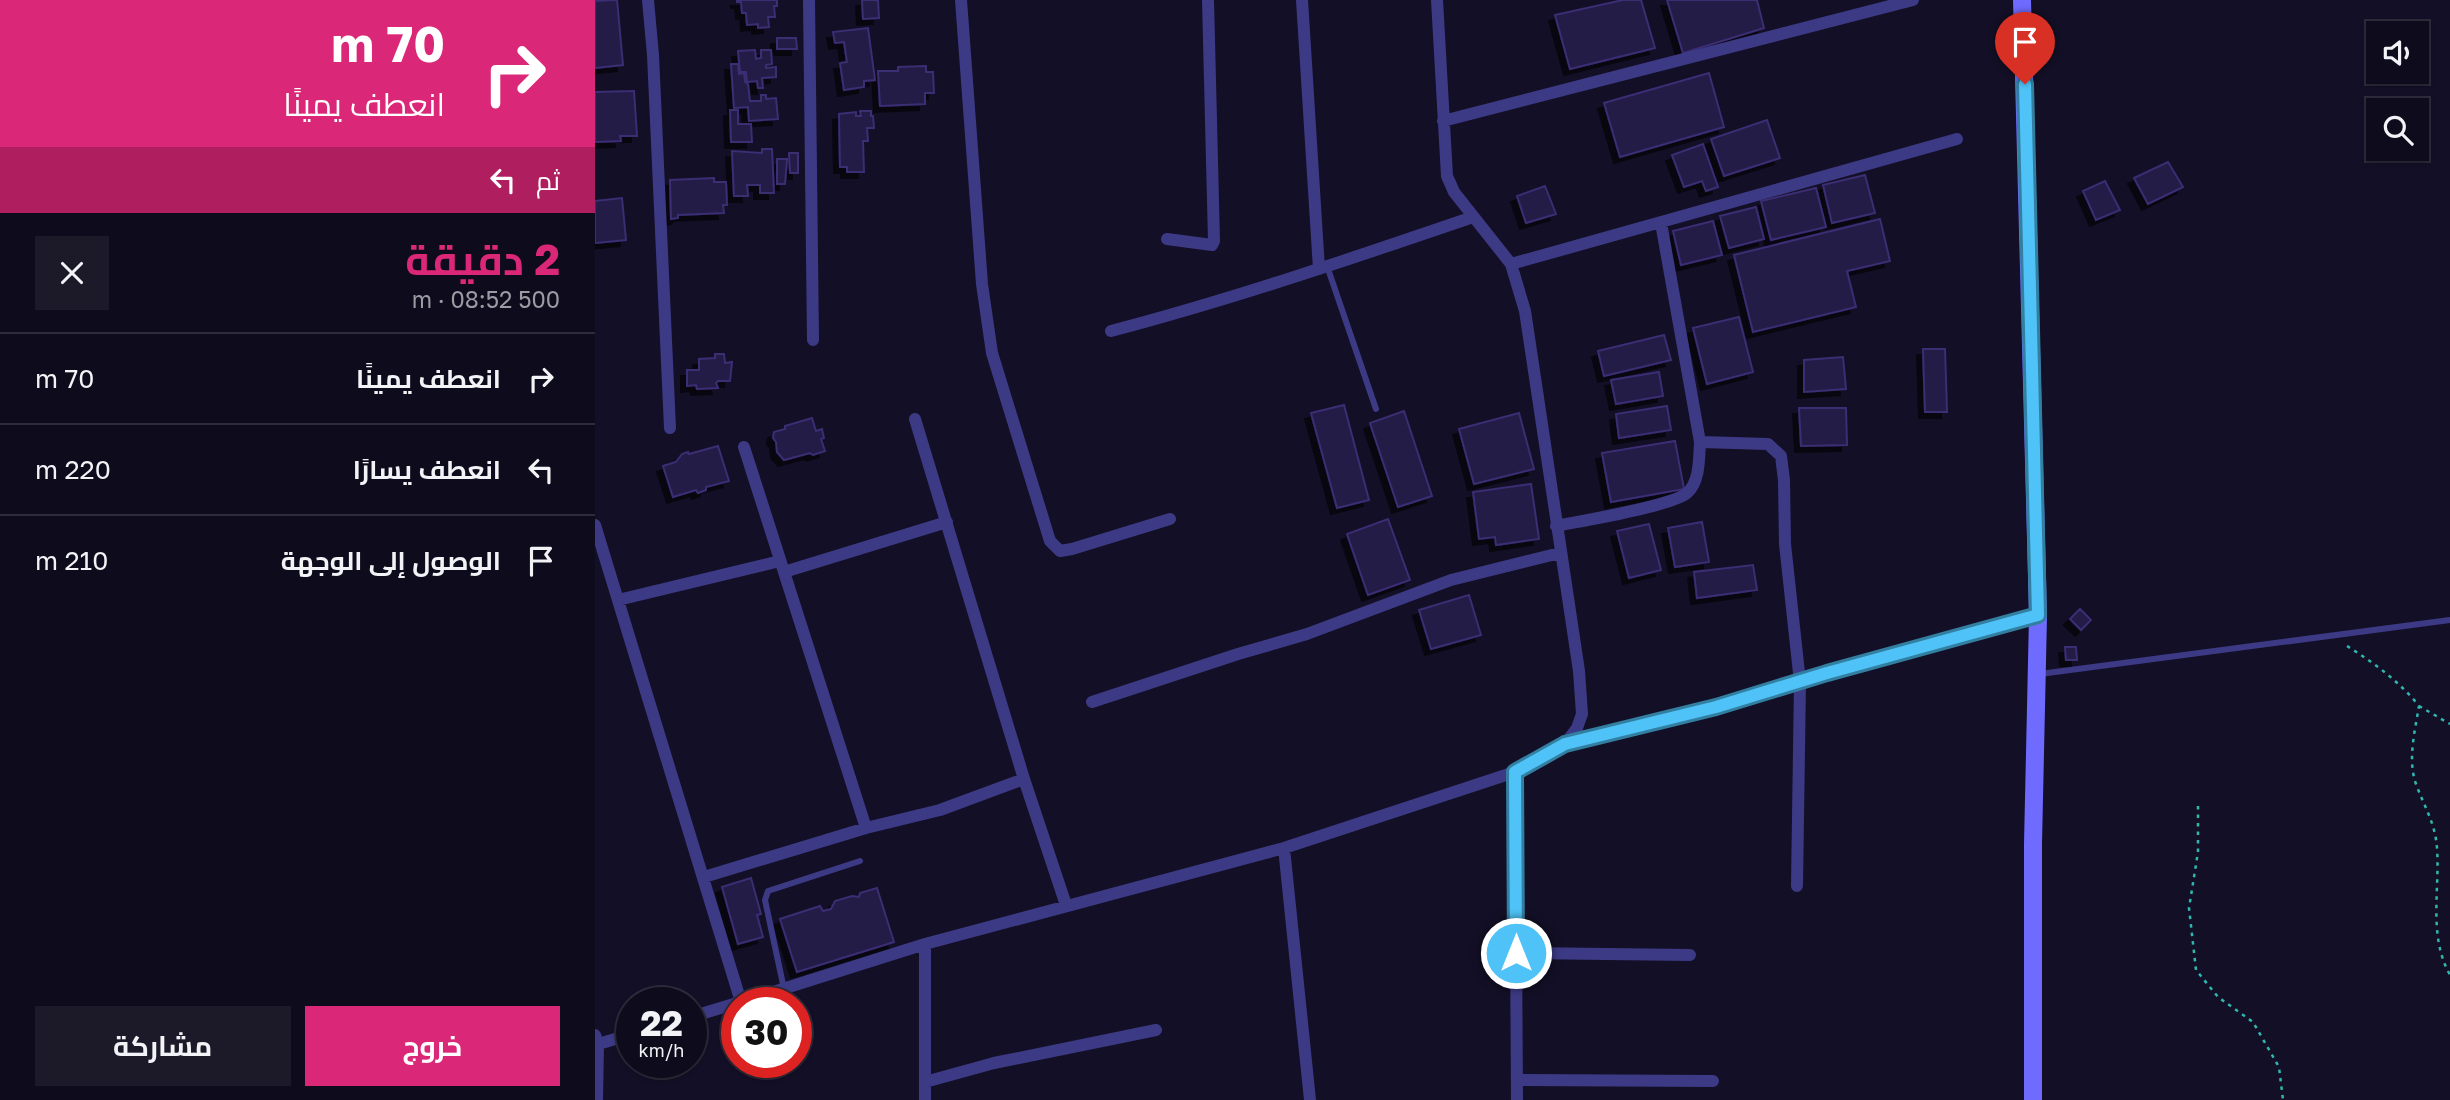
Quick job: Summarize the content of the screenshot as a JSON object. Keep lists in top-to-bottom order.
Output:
{
  "page": {
    "turn": ["70 m", "انعطف يمينًا"],
    "then": "ثم",
    "heading": ["2 دقيقة", "500 m · 08:52"],
    "list": [
      {
        "name": "انعطف يمينًا",
        "value": "70 m"
      },
      {
        "name": "انعطف يسارًا",
        "value": "220 m"
      },
      {
        "name": "الوصول إلى الوجهة",
        "value": "210 m"
      }
    ],
    "speed": "22 km/h",
    "limit": "30",
    "buttons": ["خروج", "مشاركة"]
  }
}
